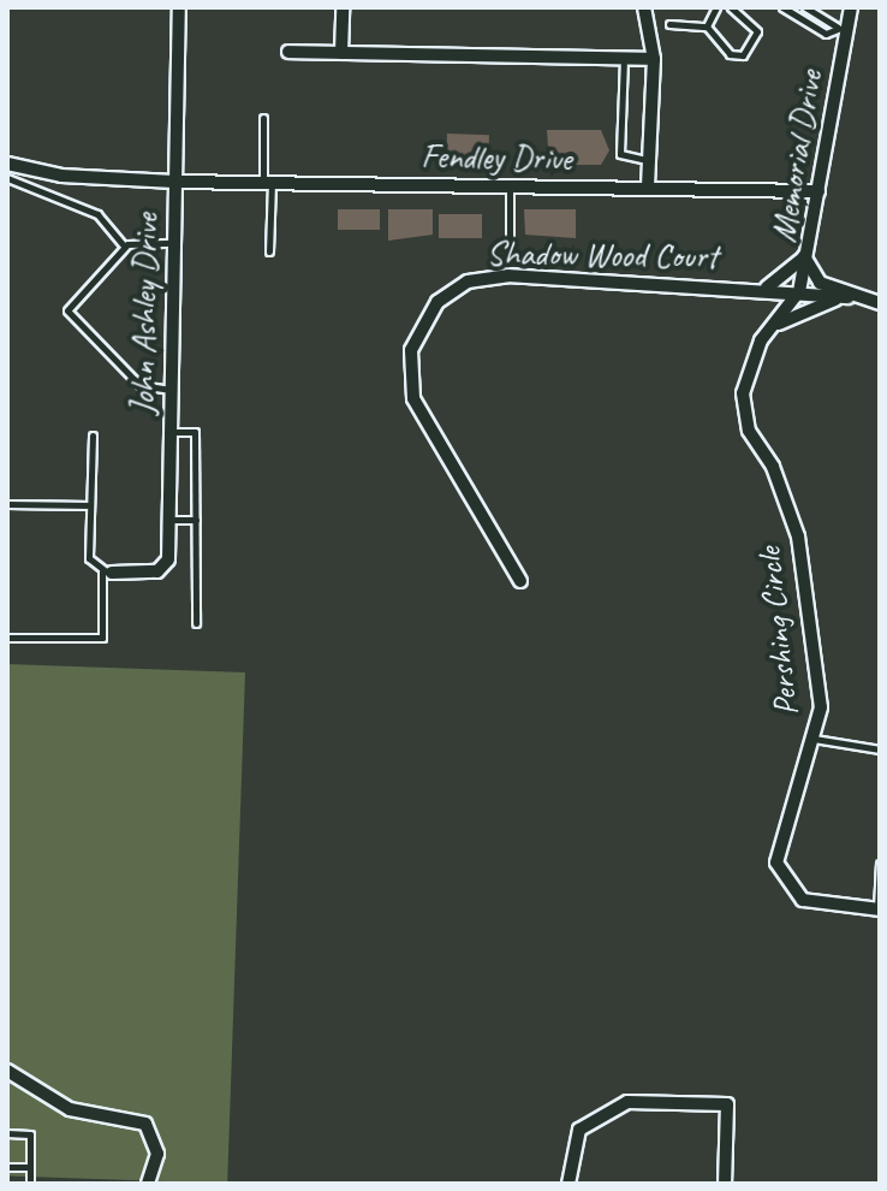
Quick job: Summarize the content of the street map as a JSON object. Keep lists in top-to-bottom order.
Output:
{
  "streets": {
    "street": [
      "Memorial Drive",
      "Fendley Drive",
      "Shadow Wood Court",
      "John Ashley Drive",
      "Pershing Circle"
    ]
  },
  "crossings": [
    ["Memorial Drive", "Fendley Drive"],
    ["Memorial Drive", "Pershing Circle"],
    ["Fendley Drive", "John Ashley Drive"],
    ["Shadow Wood Court", "Pershing Circle"]
  ]
}
